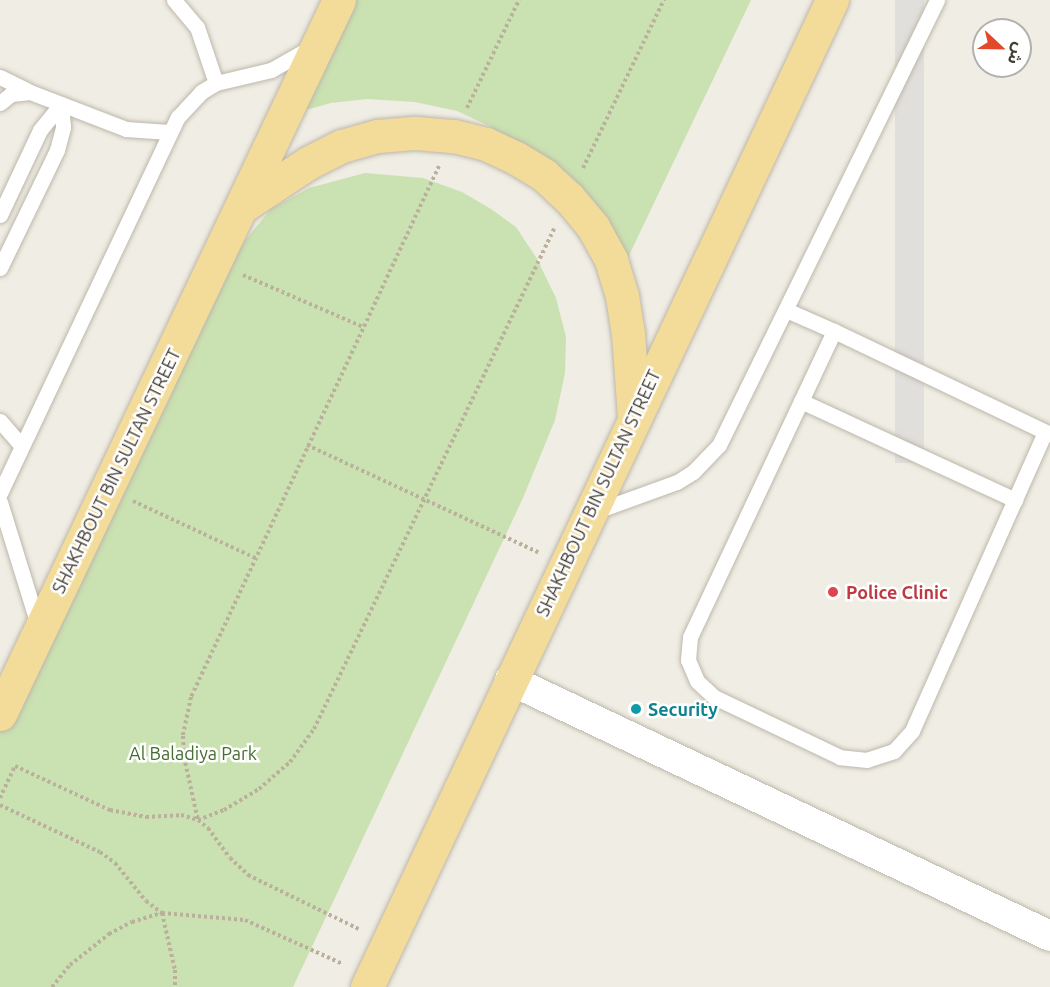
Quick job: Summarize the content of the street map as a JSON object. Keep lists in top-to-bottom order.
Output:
{
  "streets": {
    "main road": ["SHAKHBOUT BIN SULTAN STREET"]
  },
  "parks": ["Al Baladiya Park"],
  "places": ["Police Clinic", "Security"],
  "north": "right"
}
